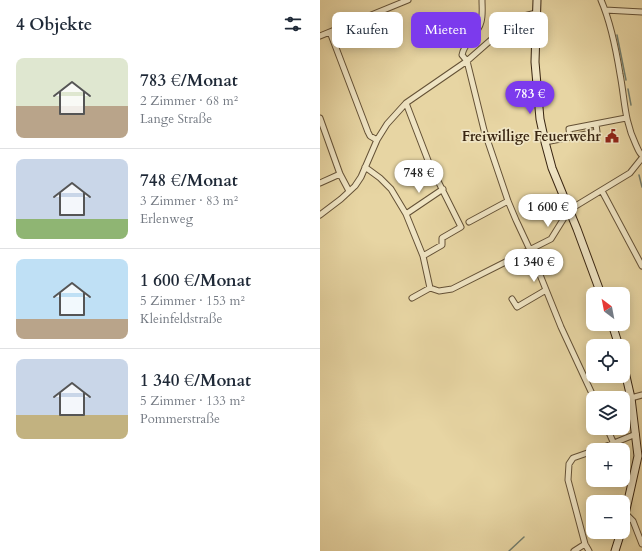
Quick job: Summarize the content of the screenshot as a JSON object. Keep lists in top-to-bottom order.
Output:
{
  "places": {
    "public building": ["Freiwillige Feuerwehr"]
  },
  "north": "top left",
  "page": {
    "heading": "4 Objekte",
    "chip": ["Kaufen", "Mieten", "Filter"],
    "list": [
      {
        "name": "783 €/Monat",
        "note": "2 Zimmer · 68 m² · Lange Straße"
      },
      {
        "name": "748 €/Monat",
        "note": "3 Zimmer · 83 m² · Erlenweg"
      },
      {
        "name": "1 600 €/Monat",
        "note": "5 Zimmer · 153 m² · Kleinfeldstraße"
      },
      {
        "name": "1 340 €/Monat",
        "note": "5 Zimmer · 133 m² · Pommerstraße"
      }
    ],
    "price": [
      "783 €",
      "748 €",
      "1 600 €",
      "1 340 €"
    ],
    "map_buttons": ["+", "−"]
  }
}
